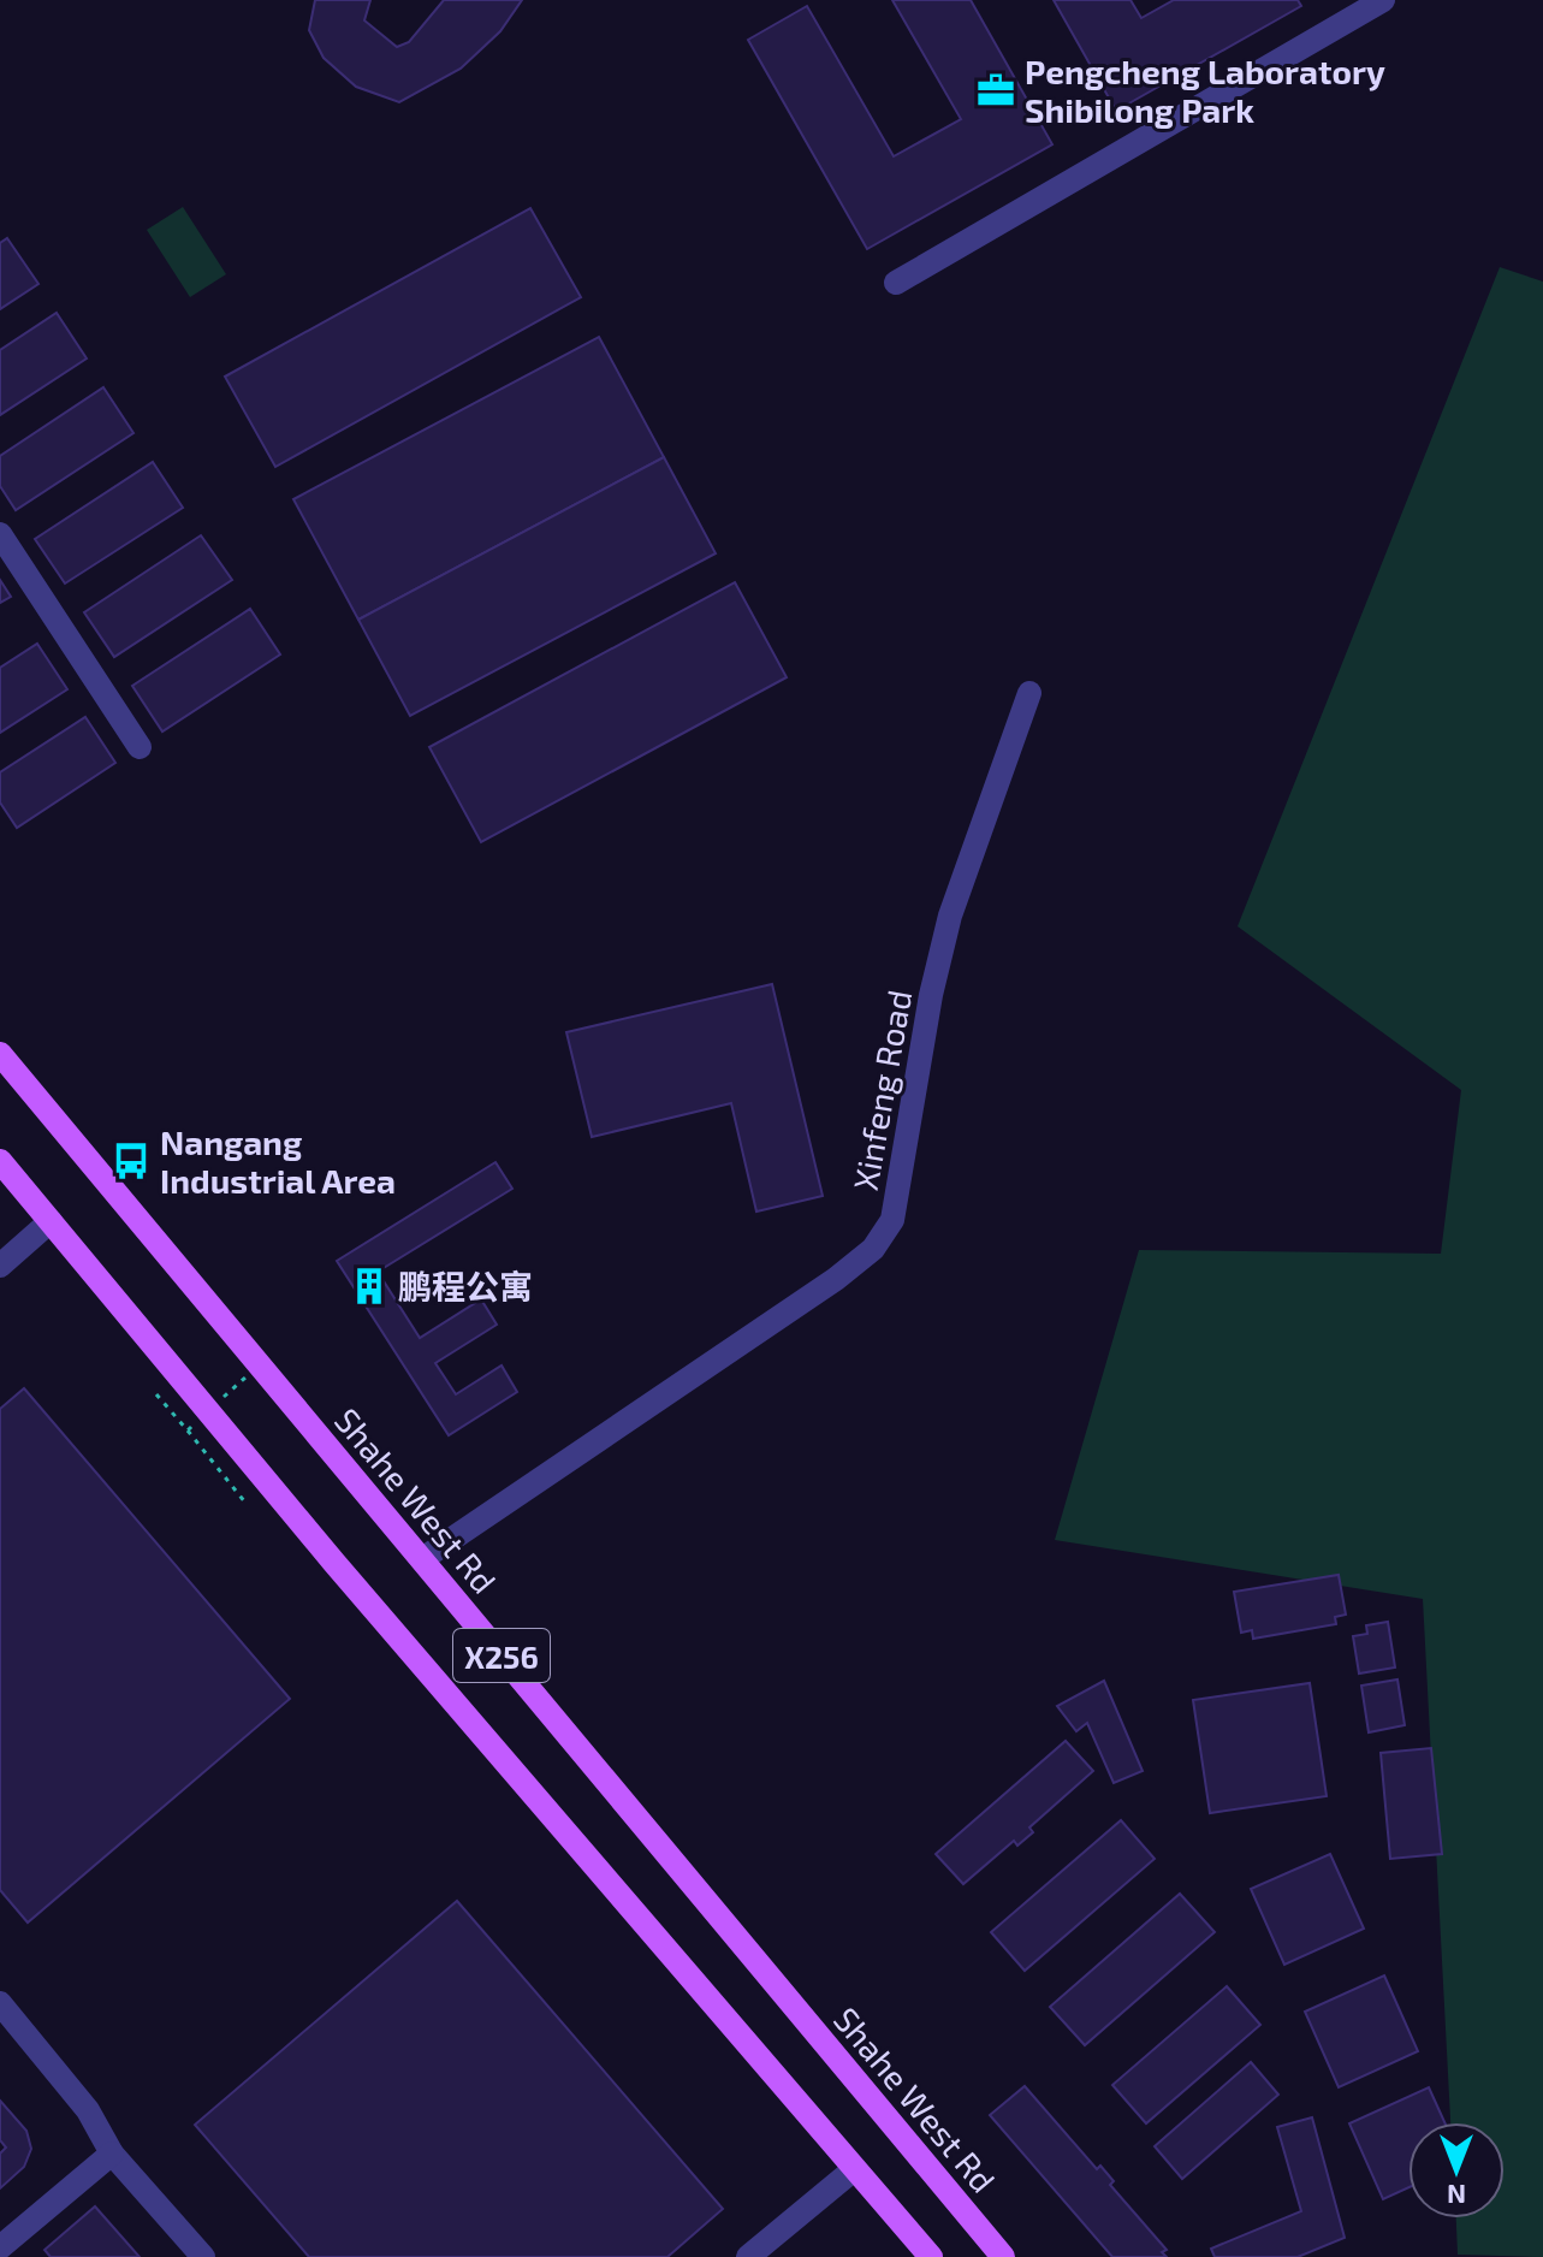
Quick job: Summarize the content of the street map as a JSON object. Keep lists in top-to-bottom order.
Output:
{
  "streets": {
    "main road": ["Shahe West Rd", "X256"],
    "street": ["Xinfeng Road"]
  },
  "crossings": [
    ["Xinfeng Road", "Shahe West Rd"]
  ],
  "places": {
    "office": ["Pengcheng Laboratory Shibilong Park"],
    "bus stop": ["Nangang Industrial Area"],
    "building": ["鹏程公寓"]
  },
  "north": "bottom"
}
